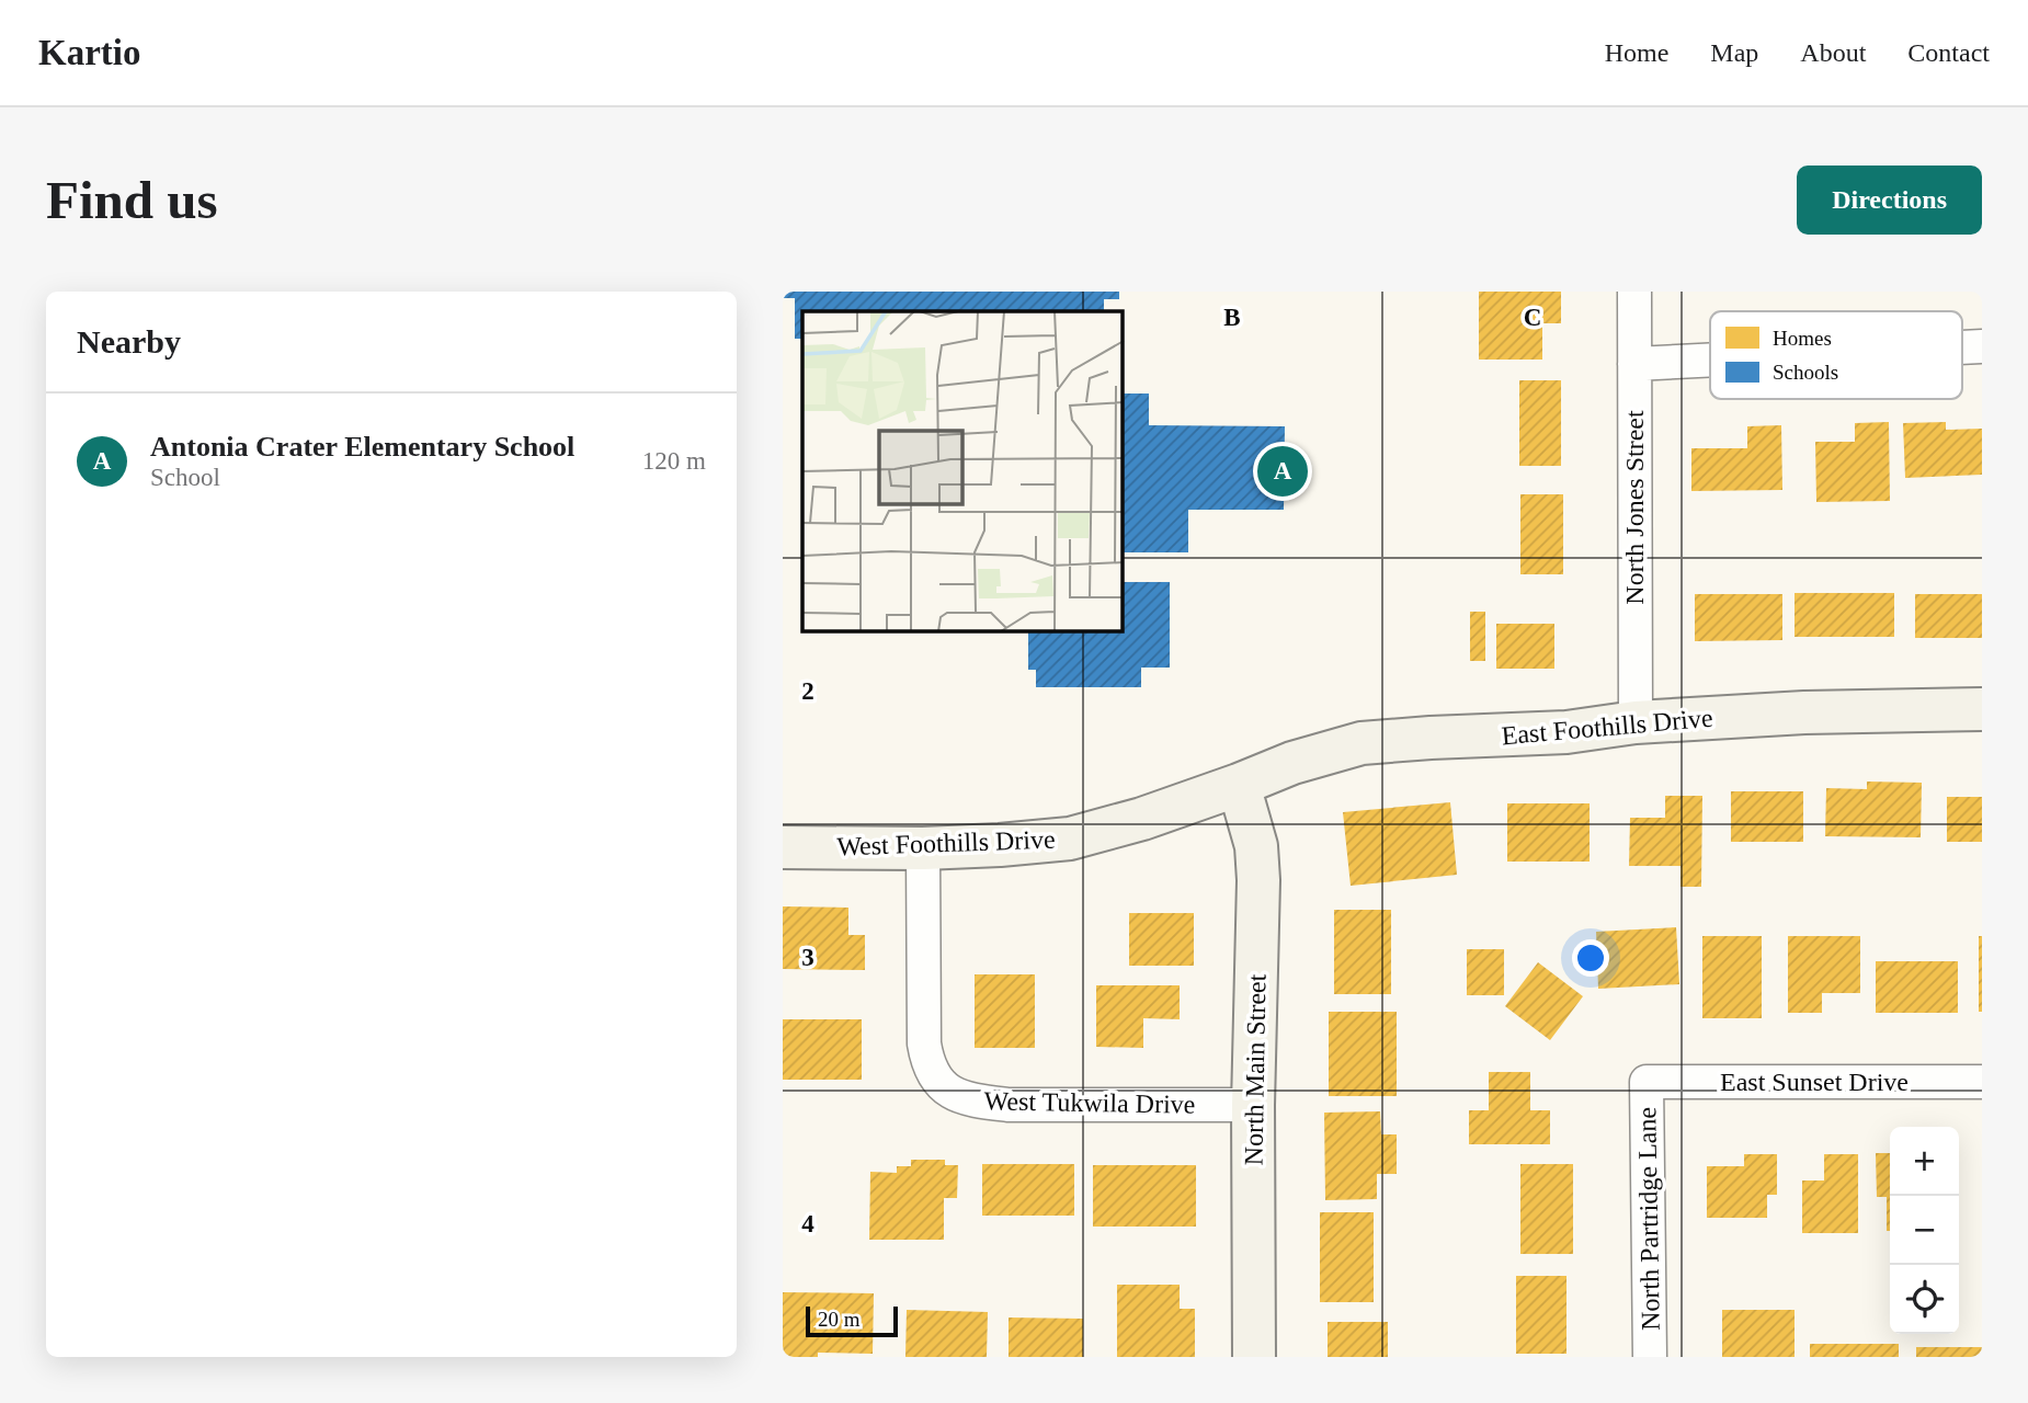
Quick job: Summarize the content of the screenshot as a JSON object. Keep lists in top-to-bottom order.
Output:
{
  "streets": {
    "street": [
      "North Jones Street",
      "East Foothills Drive",
      "West Foothills Drive",
      "North Main Street",
      "East Sunset Drive",
      "West Tukwila Drive",
      "North Partridge Lane"
    ]
  },
  "crossings": [
    ["North Jones Street", "East Foothills Drive"],
    ["East Foothills Drive", "West Foothills Drive"],
    ["East Foothills Drive", "North Main Street"],
    ["West Foothills Drive", "North Main Street"],
    ["West Foothills Drive", "West Tukwila Drive"],
    ["North Main Street", "West Tukwila Drive"],
    ["East Sunset Drive", "North Partridge Lane"]
  ],
  "legend": ["Homes", "Schools"],
  "scale_bar": "20 m",
  "page": {
    "header": "Kartio",
    "nav": [
      "Home",
      "Map",
      "About",
      "Contact"
    ],
    "buttons": "Directions",
    "title": "Find us",
    "heading": "Nearby",
    "list": [
      {
        "mark": "A",
        "name": "Antonia Crater Elementary School",
        "note": "School",
        "value": "120 m"
      }
    ],
    "pins": "A",
    "map_buttons": ["+", "−"],
    "scale": "20 m"
  },
  "grid": {
    "columns": ["B", "C"],
    "rows": ["2", "3", "4"]
  }
}
